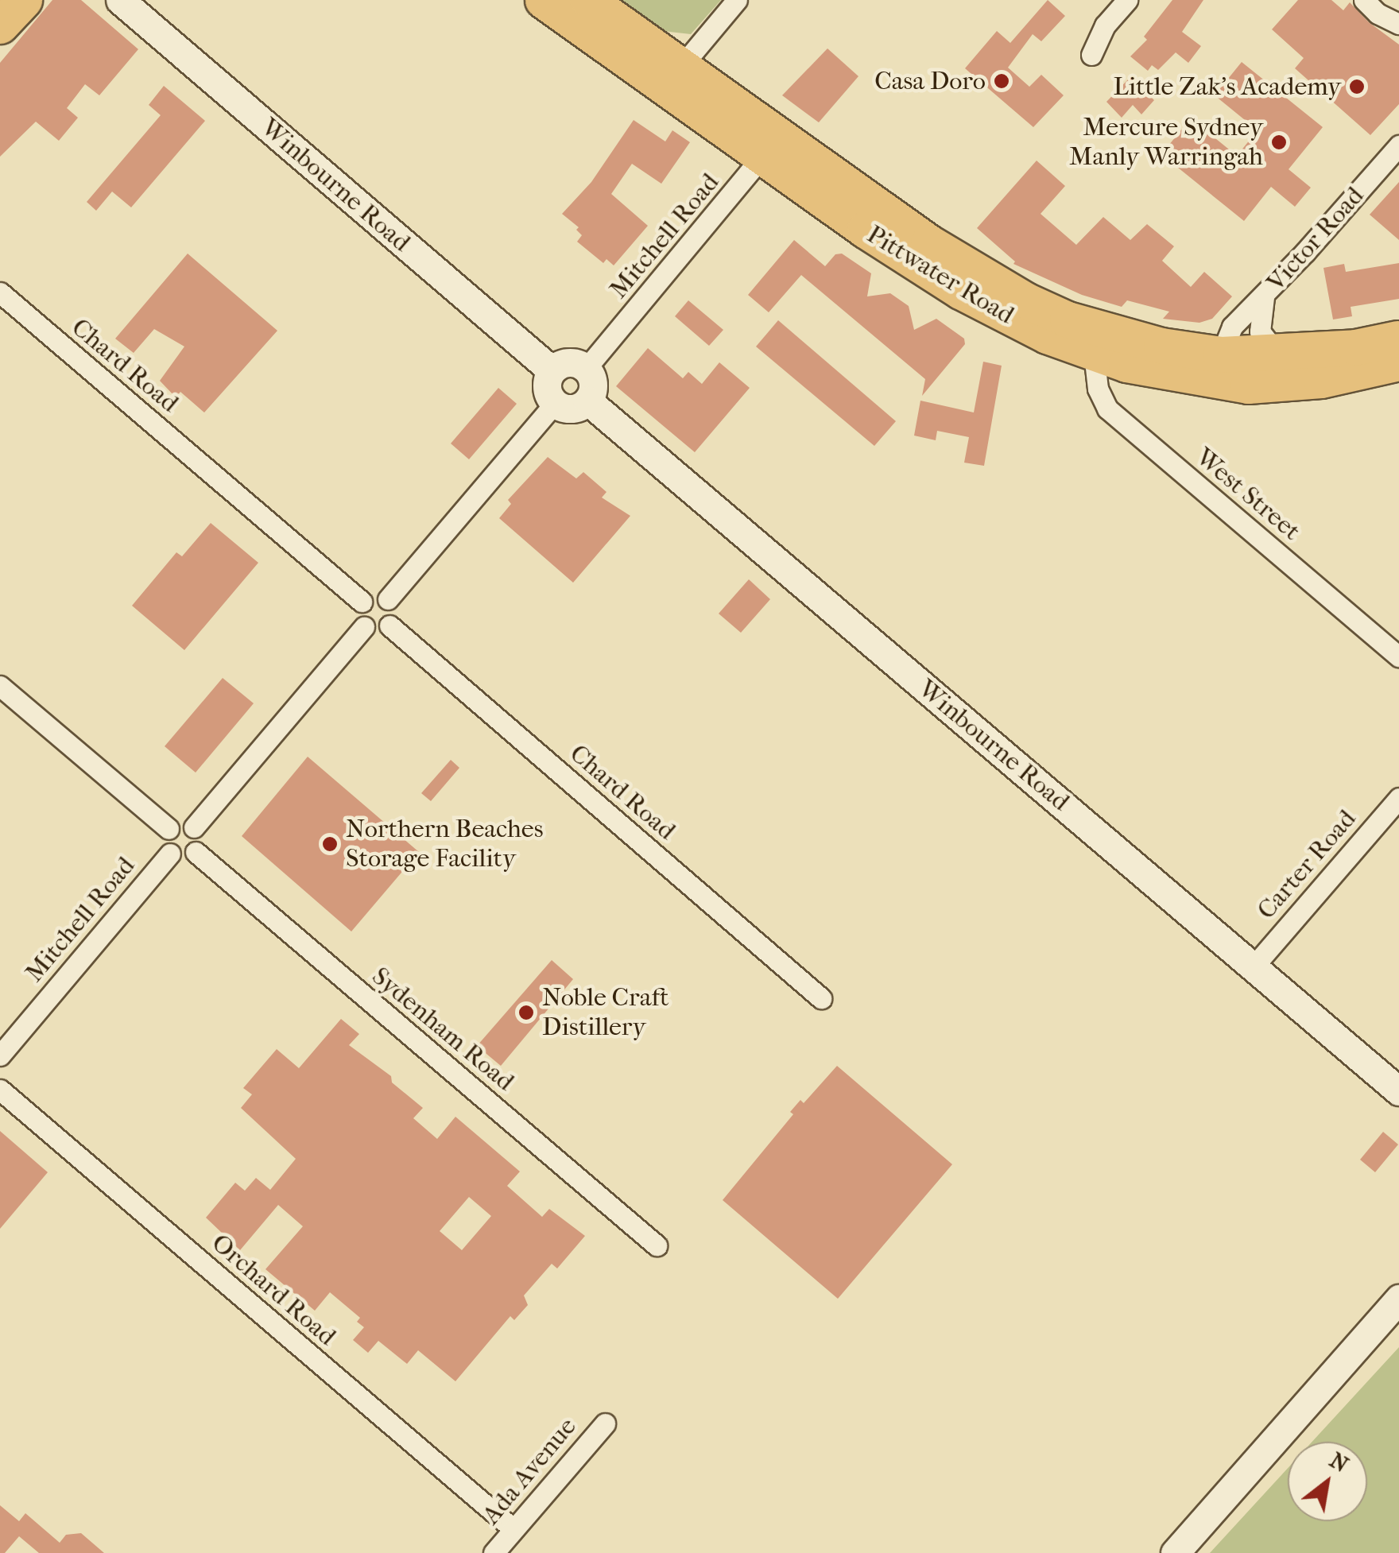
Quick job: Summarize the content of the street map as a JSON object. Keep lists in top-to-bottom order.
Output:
{
  "streets": {
    "highway": ["Pittwater Road"],
    "main road": ["Winbourne Road"],
    "street": [
      "Mitchell Road",
      "Victor Road",
      "Chard Road",
      "West Street",
      "Carter Road",
      "Sydenham Road",
      "Orchard Road",
      "Ada Avenue"
    ]
  },
  "crossings": [
    ["Winbourne Road", "Mitchell Road"],
    ["Winbourne Road", "Carter Road"],
    ["Mitchell Road", "Pittwater Road"],
    ["Mitchell Road", "Sydenham Road"],
    ["Victor Road", "Pittwater Road"],
    ["Pittwater Road", "West Street"],
    ["Orchard Road", "Ada Avenue"]
  ],
  "places": [
    "Casa Doro",
    "Little Zak's Academy",
    "Mercure Sydney Manly Warringah",
    "Northern Beaches Storage Facility",
    "Noble Craft Distillery"
  ],
  "north": "top right"
}
